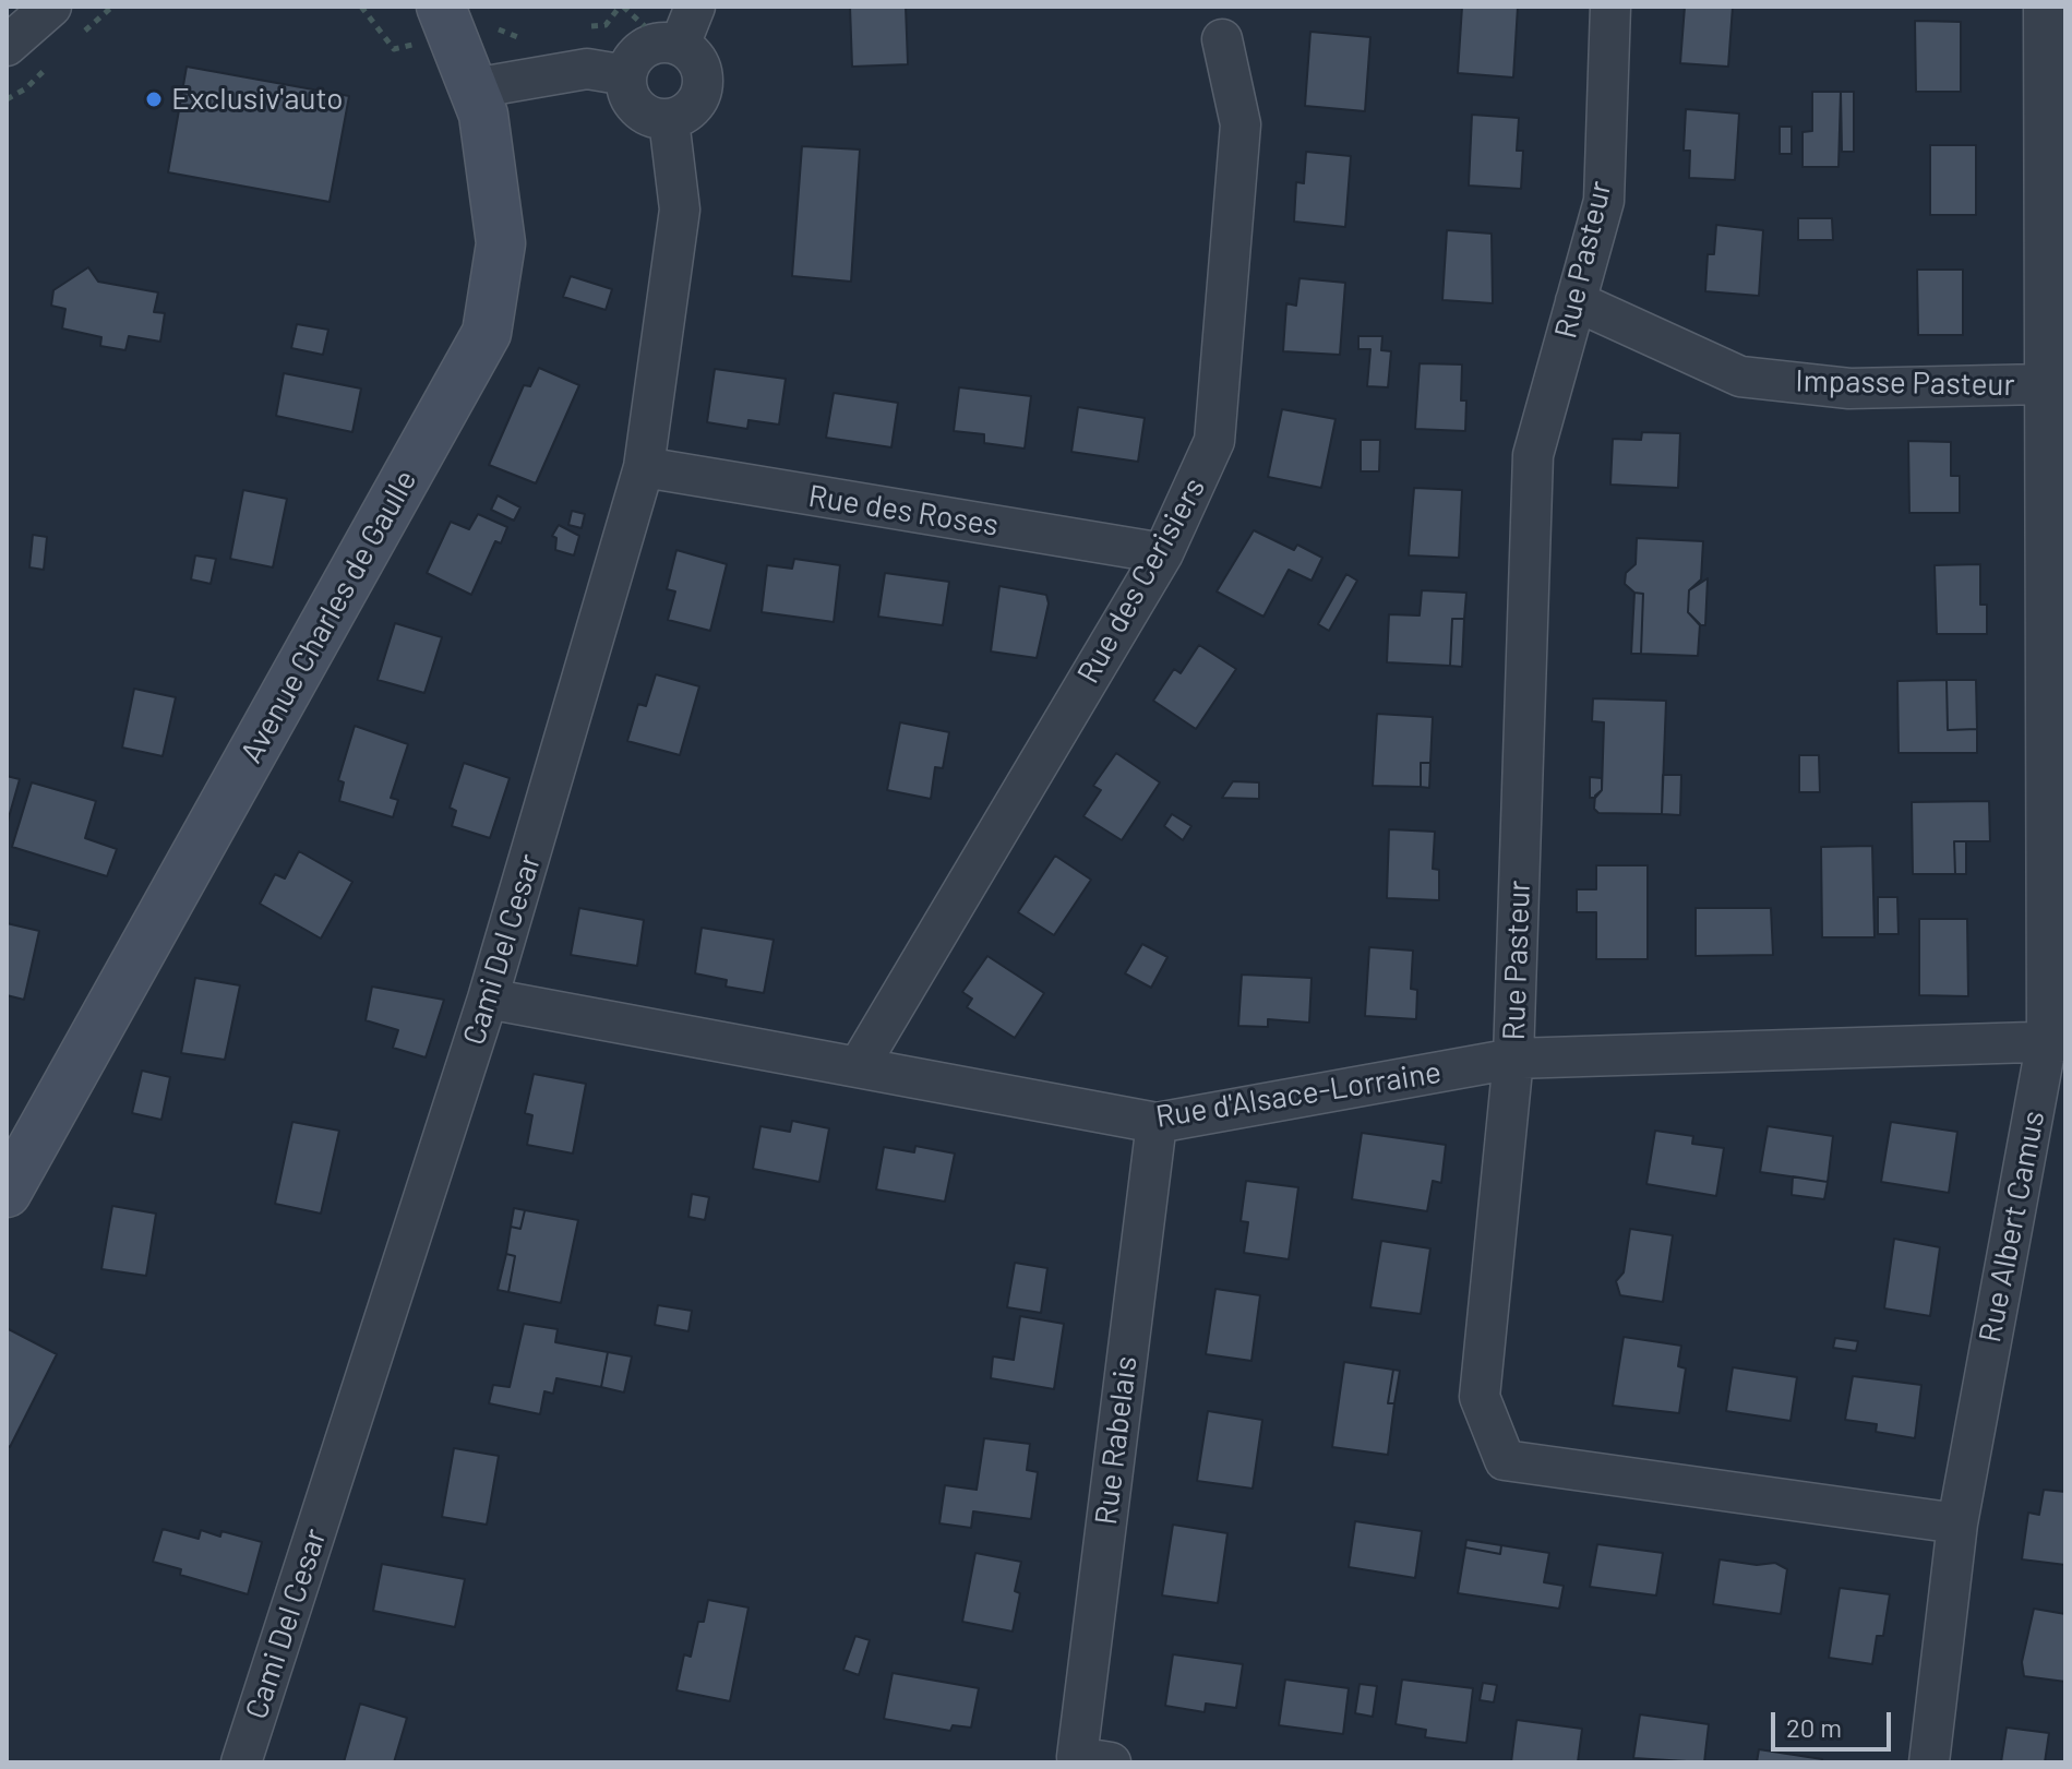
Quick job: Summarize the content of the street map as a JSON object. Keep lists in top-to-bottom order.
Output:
{
  "streets": {
    "main road": ["Avenue Charles de Gaulle"],
    "street": [
      "Rue Pasteur",
      "Impasse Pasteur",
      "Rue des Roses",
      "Rue des Cerisiers",
      "Cami Del Cesar",
      "Rue d'Alsace-Lorraine",
      "Rue Albert Camus",
      "Rue Rabelais"
    ]
  },
  "crossings": [
    ["Rue Pasteur", "Impasse Pasteur"],
    ["Rue Pasteur", "Rue d'Alsace-Lorraine"],
    ["Rue Pasteur", "Rue Albert Camus"],
    ["Impasse Pasteur", "Rue Albert Camus"],
    ["Rue des Roses", "Rue des Cerisiers"],
    ["Rue des Roses", "Cami Del Cesar"],
    ["Rue des Cerisiers", "Rue d'Alsace-Lorraine"],
    ["Cami Del Cesar", "Rue d'Alsace-Lorraine"],
    ["Rue d'Alsace-Lorraine", "Rue Albert Camus"],
    ["Rue d'Alsace-Lorraine", "Rue Rabelais"]
  ],
  "places": ["Exclusiv'auto"],
  "scale_bar": "20 m"
}
